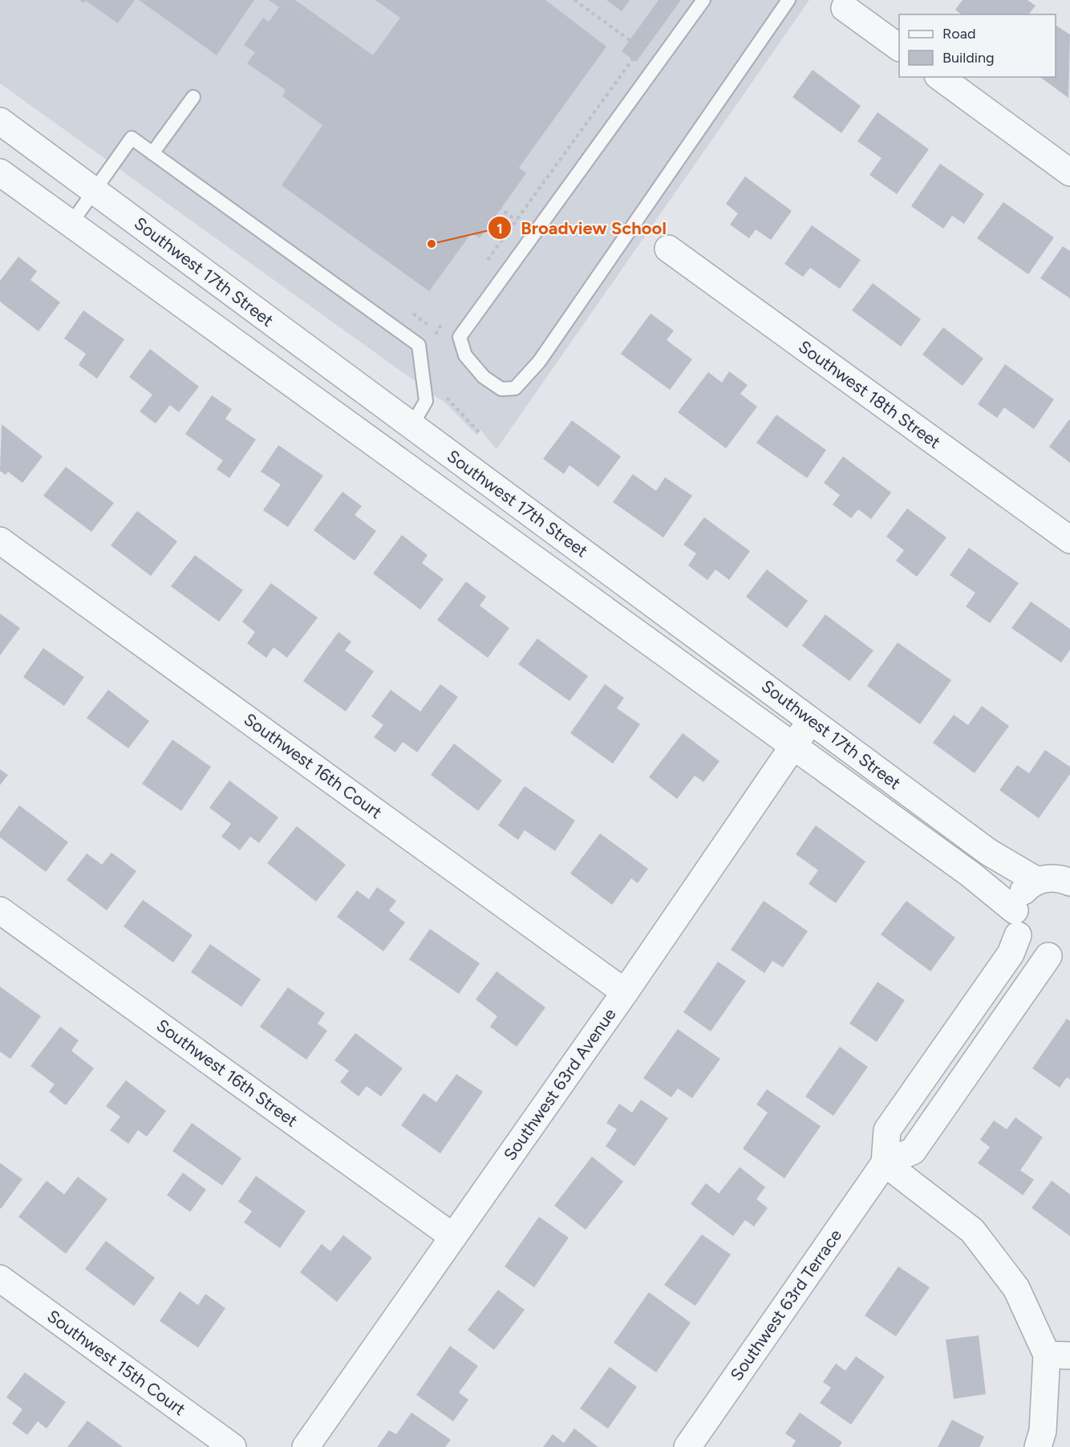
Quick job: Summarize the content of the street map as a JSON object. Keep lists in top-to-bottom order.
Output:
{
  "streets": {
    "street": [
      "Southwest 17th Street",
      "Southwest 18th Street",
      "Southwest 16th Court",
      "Southwest 16th Street",
      "Southwest 63rd Avenue",
      "Southwest 63rd Terrace",
      "Southwest 15th Court"
    ]
  },
  "crossings": [
    ["Southwest 17th Street", "Southwest 63rd Avenue"],
    ["Southwest 16th Court", "Southwest 63rd Avenue"],
    ["Southwest 16th Street", "Southwest 63rd Avenue"]
  ],
  "places": ["Broadview School"],
  "legend": ["Road", "Building"]
}
